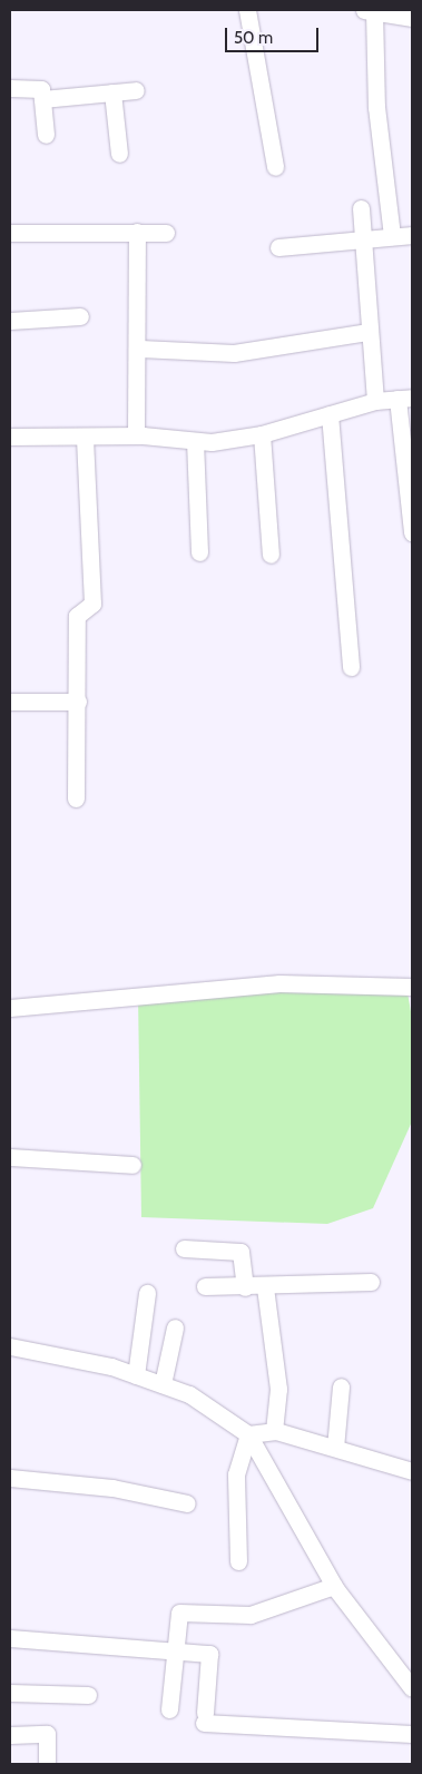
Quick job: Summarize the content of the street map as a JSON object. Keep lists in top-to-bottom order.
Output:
{
  "scale_bar": "50 m"
}
